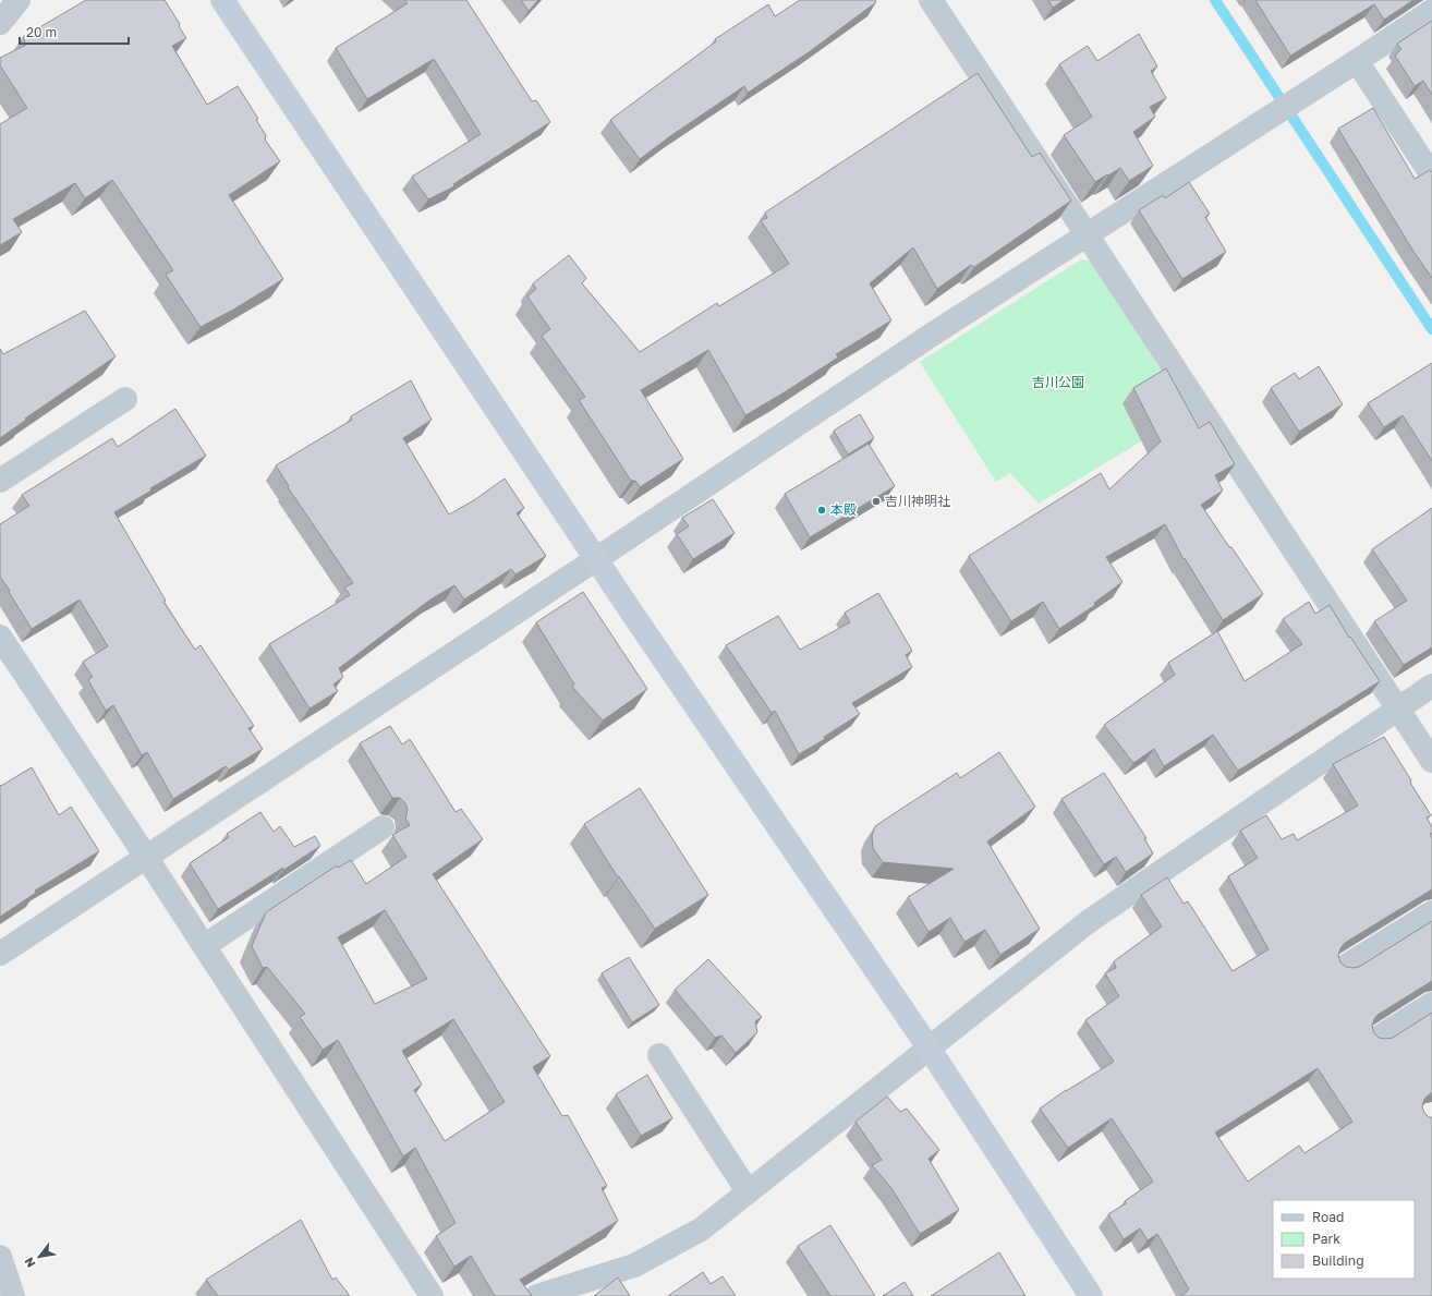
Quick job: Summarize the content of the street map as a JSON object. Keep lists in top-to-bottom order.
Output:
{
  "parks": ["吉川公園"],
  "places": ["吉川神明社", "本殿"],
  "legend": ["Road", "Park", "Building"],
  "scale_bar": "20 m",
  "north": "bottom left"
}
